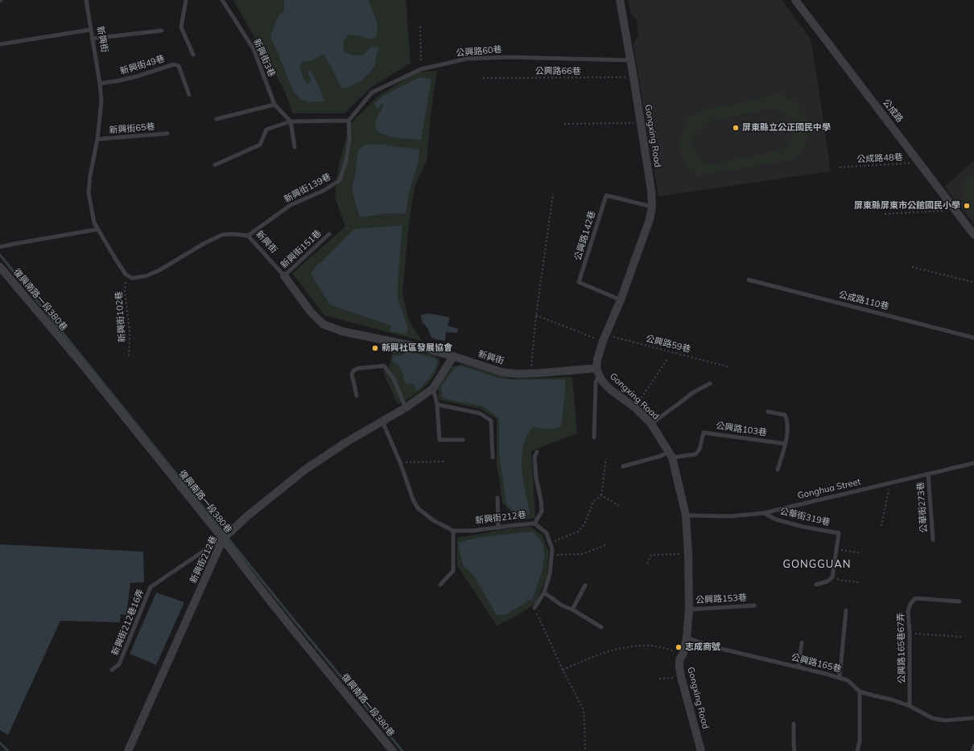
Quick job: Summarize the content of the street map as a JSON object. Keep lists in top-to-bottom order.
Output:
{
  "streets": {
    "street": [
      "新興街",
      "公成路",
      "Gongxing Road",
      "復興南路一段380巷",
      "新興街212巷"
    ],
    "lane": [
      "公興路60巷",
      "新興街3巷",
      "新興街49巷",
      "新興街65巷",
      "新興街139巷",
      "公興路142巷",
      "新興街151巷",
      "公成路110巷",
      "公興路103巷",
      "Gonghua Street",
      "公華街273巷",
      "公華街319巷",
      "公興路153巷",
      "新興街212巷16弄",
      "公興路165巷67弄",
      "公興路165巷"
    ],
    "path": [
      "公興路66巷",
      "公成路48巷",
      "新興街102巷",
      "公興路59巷"
    ]
  },
  "crossings": [
    ["新興街", "新興街49巷"],
    ["新興街", "新興街65巷"],
    ["新興街", "Gongxing Road"],
    ["新興街", "新興街139巷"],
    ["新興街", "新興街151巷"],
    ["新興街", "新興街102巷"],
    ["新興街", "新興街212巷"],
    ["公興路60巷", "Gongxing Road"],
    ["公興路60巷", "新興街139巷"],
    ["公興路66巷", "Gongxing Road"],
    ["公成路", "公成路48巷"],
    ["Gongxing Road", "公興路142巷"],
    ["Gongxing Road", "公興路59巷"],
    ["Gongxing Road", "公興路103巷"],
    ["Gongxing Road", "Gonghua Street"],
    ["Gongxing Road", "公興路153巷"],
    ["Gongxing Road", "公興路165巷"],
    ["復興南路一段380巷", "新興街212巷"],
    ["復興南路一段380巷", "新興街212巷16弄"],
    ["Gonghua Street", "公華街273巷"],
    ["Gonghua Street", "公華街319巷"],
    ["新興街212巷", "新興街212巷16弄"],
    ["公興路165巷67弄", "公興路165巷"]
  ],
  "districts": ["GONGGUAN"],
  "places": [
    "屏東縣立公正國民中學",
    "屏東縣屏東市公館國民小學",
    "新興社區發展協會",
    "志成商號"
  ]
}
